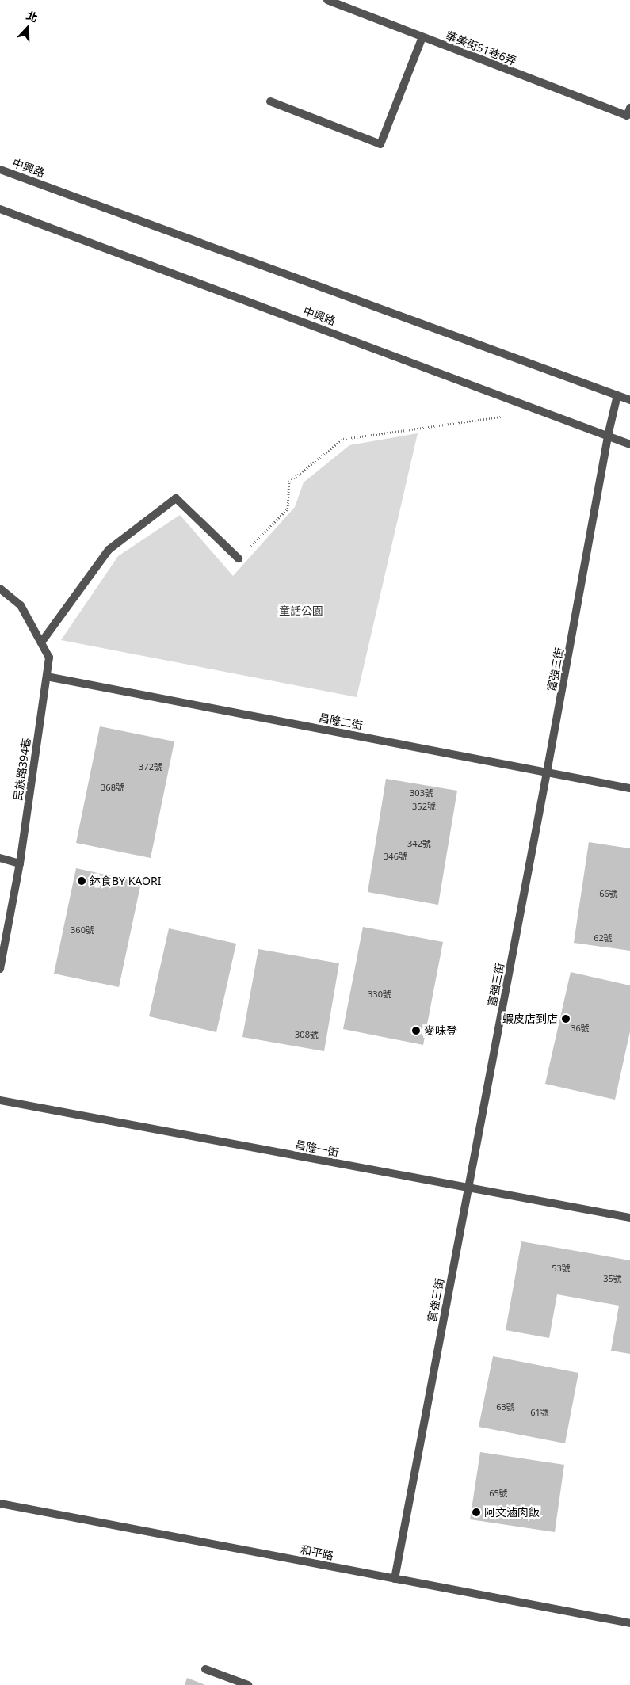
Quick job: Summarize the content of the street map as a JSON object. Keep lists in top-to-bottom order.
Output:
{
  "streets": {
    "street": [
      "華美街51巷6弄",
      "中興路",
      "富強三街",
      "昌隆二街",
      "民族路394巷",
      "昌隆一街",
      "和平路"
    ]
  },
  "crossings": [
    ["中興路", "富強三街"],
    ["富強三街", "昌隆二街"],
    ["富強三街", "昌隆一街"],
    ["富強三街", "和平路"],
    ["昌隆二街", "民族路394巷"]
  ],
  "parks": ["童話公園"],
  "places": [
    "鉢食BY KAORI",
    "蝦皮店到店",
    "麥味登",
    "阿文滷肉飯"
  ],
  "house_numbers": [
    "372號",
    "368號",
    "303號",
    "352號",
    "342號",
    "346號",
    "66號",
    "360號",
    "62號",
    "330號",
    "36號",
    "308號",
    "53號",
    "35號",
    "63號",
    "61號",
    "65號"
  ],
  "north": "top"
}
